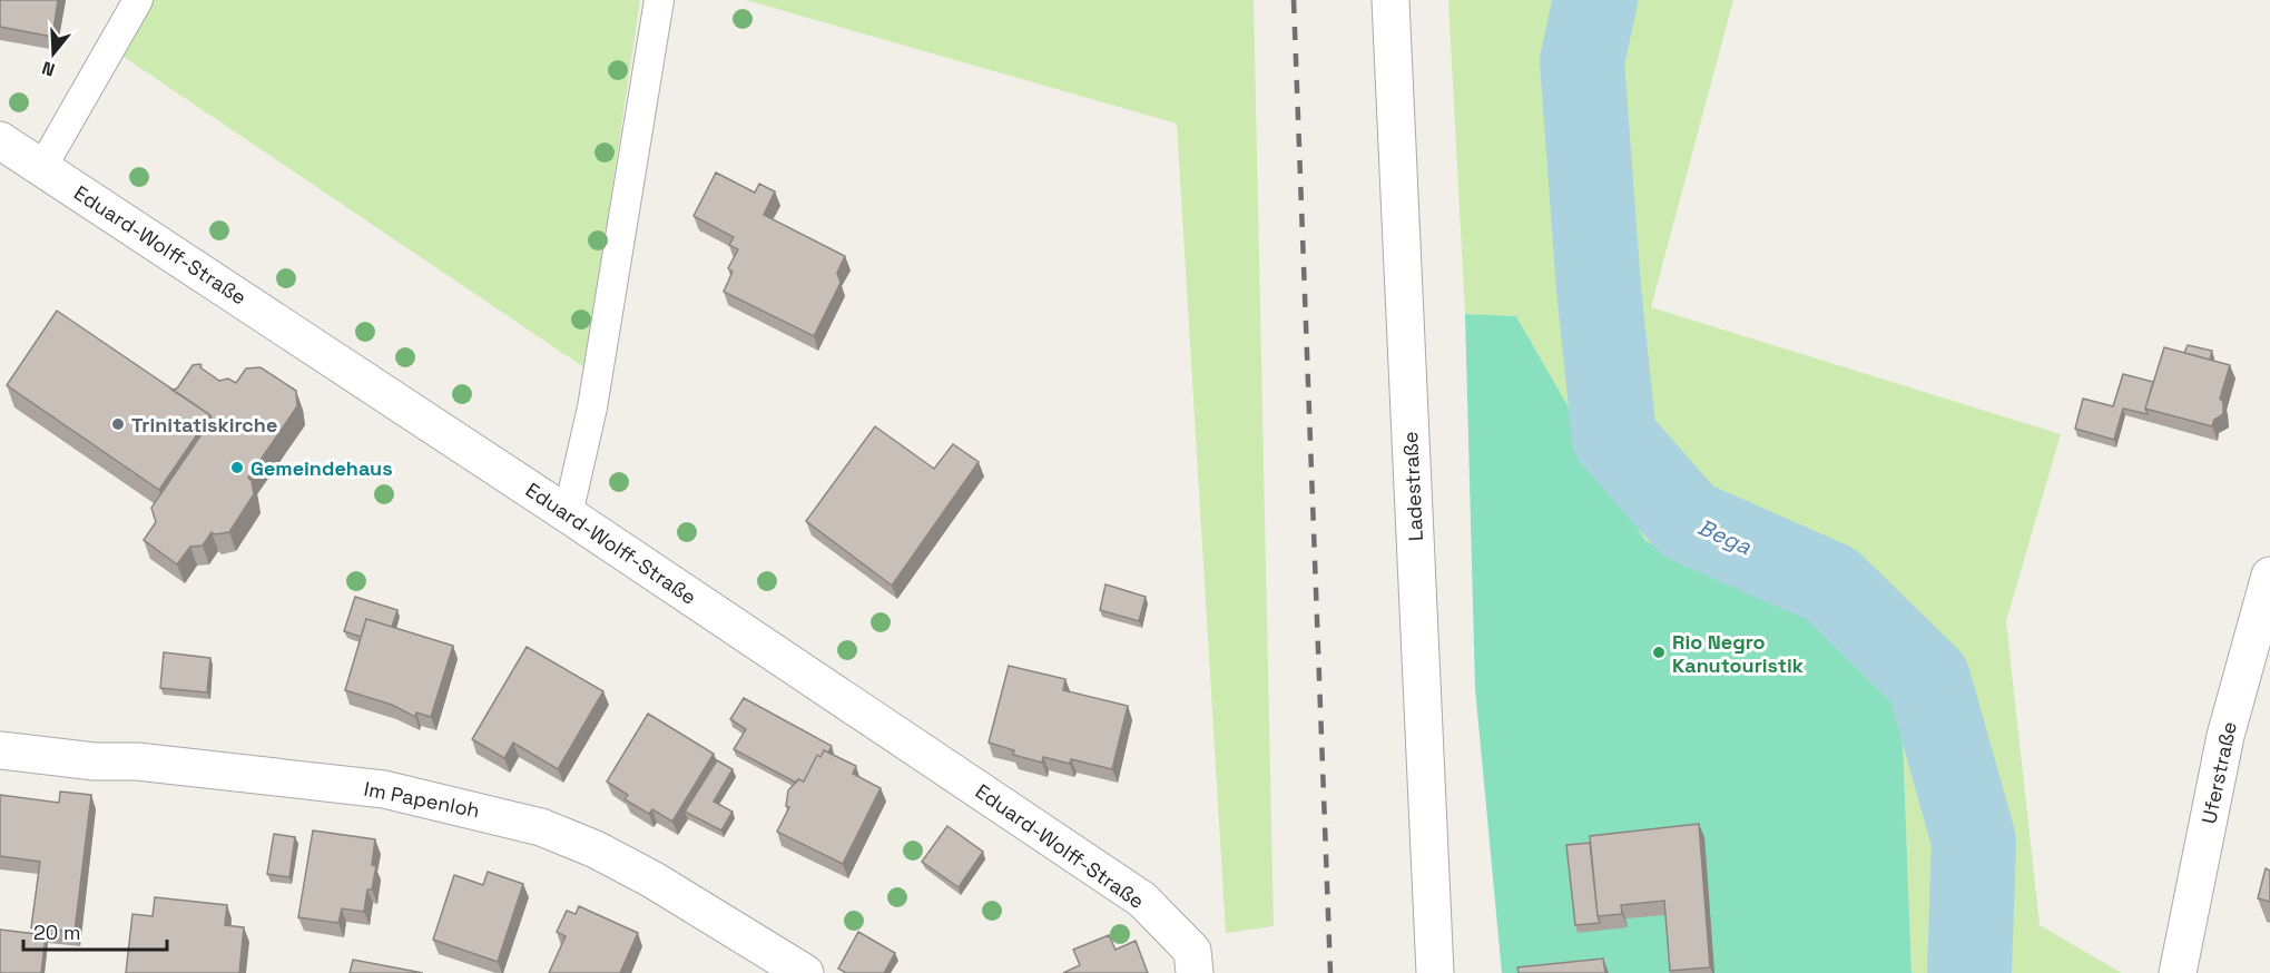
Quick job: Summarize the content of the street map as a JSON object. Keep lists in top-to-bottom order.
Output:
{
  "streets": {
    "street": [
      "Eduard-Wolff-Straße",
      "Ladestraße",
      "Uferstraße",
      "Im Papenloh"
    ]
  },
  "water": ["Bega"],
  "places": ["Trinitatiskirche", "Gemeindehaus", "Rio Negro Kanutouristik"],
  "scale_bar": "20 m",
  "north": "bottom"
}
